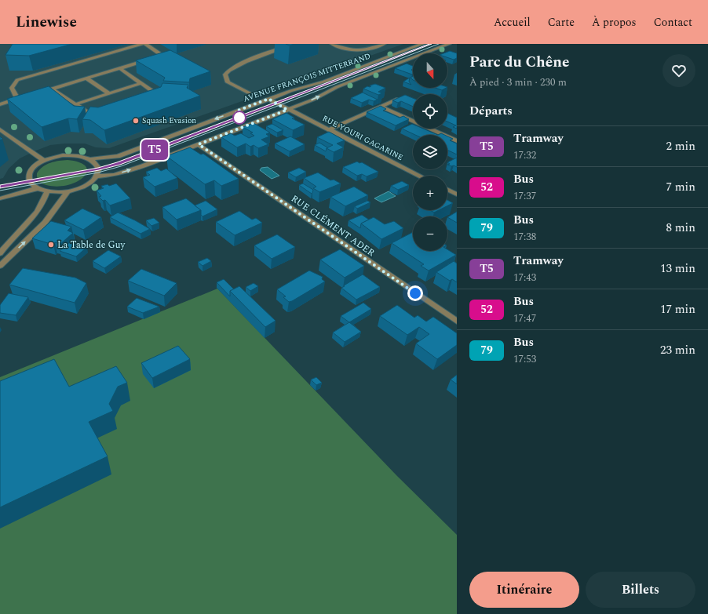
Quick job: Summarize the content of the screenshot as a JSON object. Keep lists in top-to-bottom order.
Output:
{
  "streets": {
    "street": ["AVENUE FRANÇOIS MITTERRAND", "RUE YOURI GAGARINE", "RUE CLÉMENT ADER"]
  },
  "crossings": [
    ["AVENUE FRANÇOIS MITTERRAND", "RUE YOURI GAGARINE"],
    ["AVENUE FRANÇOIS MITTERRAND", "RUE CLÉMENT ADER"]
  ],
  "places": ["Squash Evasion", "La Table de Guy"],
  "lines": ["tram line T5"],
  "north": "bottom",
  "page": {
    "header": "Linewise",
    "nav": [
      "Accueil",
      "Carte",
      "À propos",
      "Contact"
    ],
    "on_map": "T5",
    "heading": [
      ["Parc du Chêne", "À pied · 3 min · 230 m"],
      "Départs"
    ],
    "map_buttons": ["+", "−"],
    "list": [
      {
        "mark": "T5",
        "name": "Tramway",
        "note": "17:32",
        "value": "2 min"
      },
      {
        "mark": "52",
        "name": "Bus",
        "note": "17:37",
        "value": "7 min"
      },
      {
        "mark": "79",
        "name": "Bus",
        "note": "17:38",
        "value": "8 min"
      },
      {
        "mark": "T5",
        "name": "Tramway",
        "note": "17:43",
        "value": "13 min"
      },
      {
        "mark": "52",
        "name": "Bus",
        "note": "17:47",
        "value": "17 min"
      },
      {
        "mark": "79",
        "name": "Bus",
        "note": "17:53",
        "value": "23 min"
      }
    ],
    "buttons": ["Itinéraire", "Billets"]
  }
}
